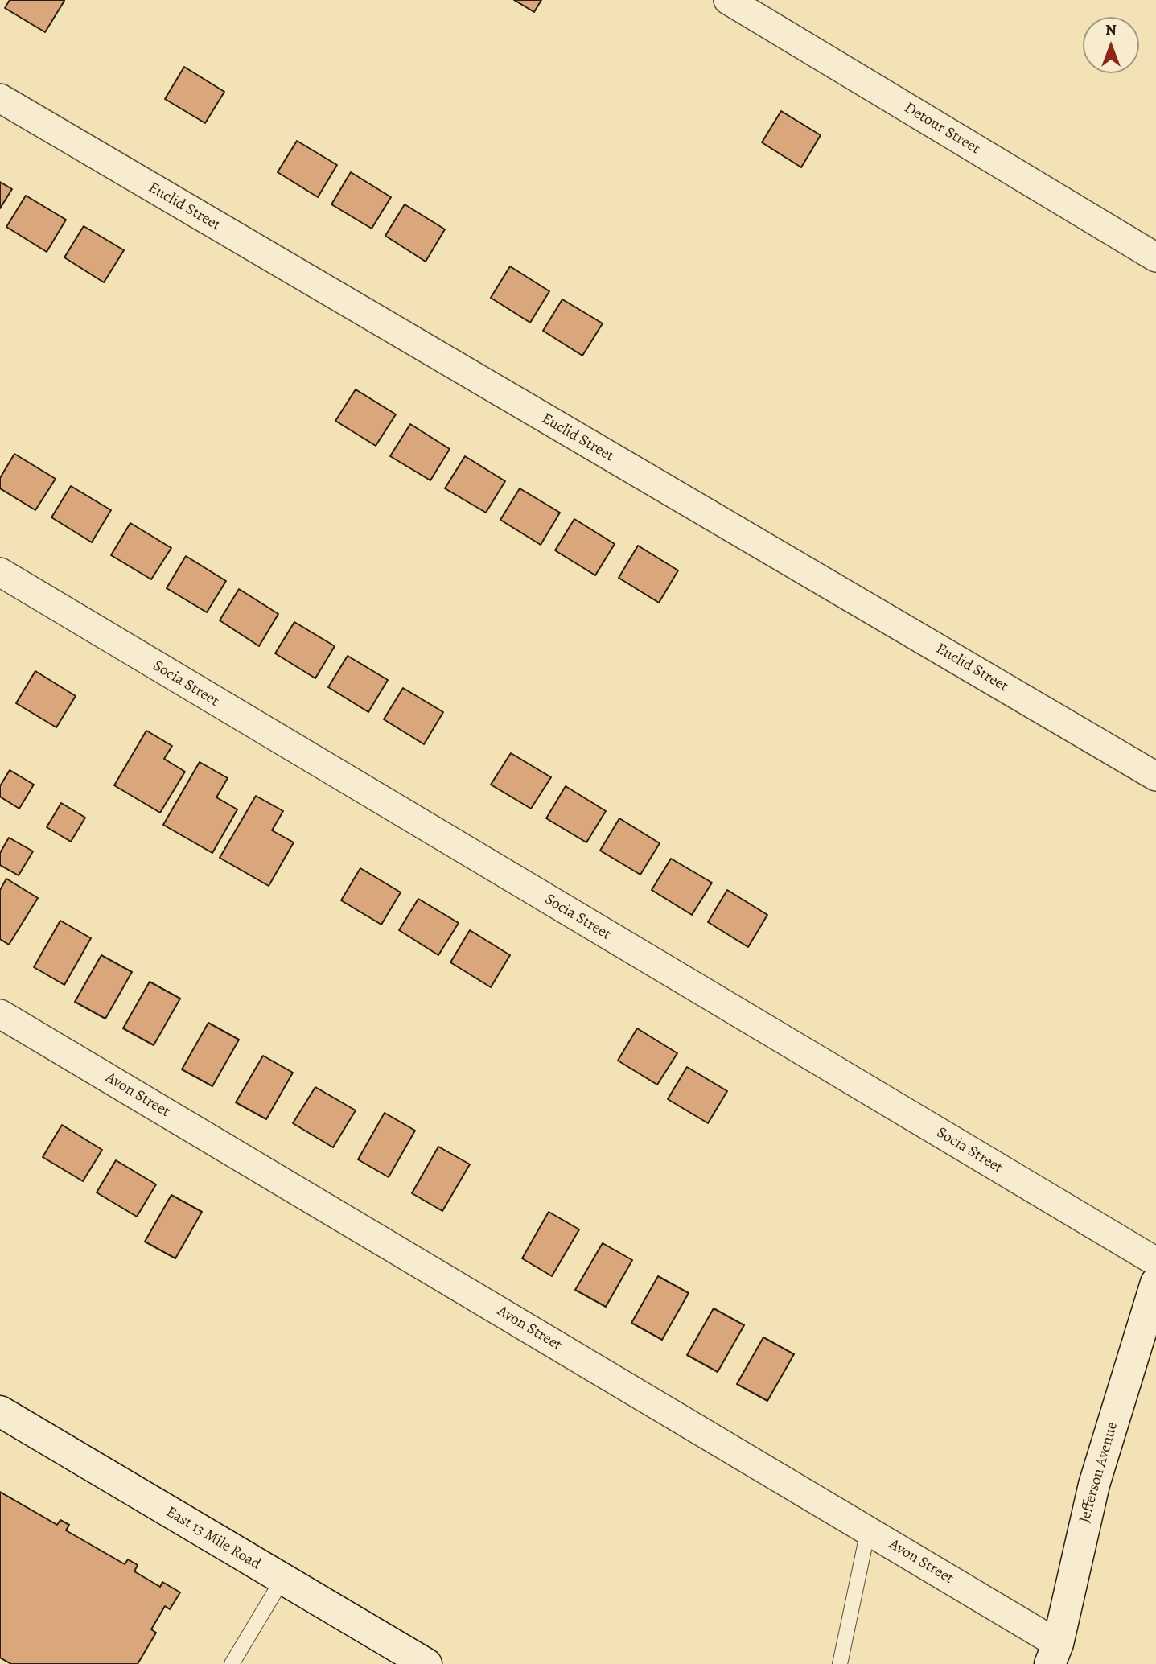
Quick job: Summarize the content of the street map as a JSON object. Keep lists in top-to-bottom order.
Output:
{
  "streets": {
    "main road": ["Jefferson Avenue", "East 13 Mile Road"],
    "street": [
      "Detour Street",
      "Euclid Street",
      "Socia Street",
      "Avon Street"
    ]
  },
  "crossings": [
    ["Avon Street", "Jefferson Avenue"]
  ],
  "north": "top"
}
